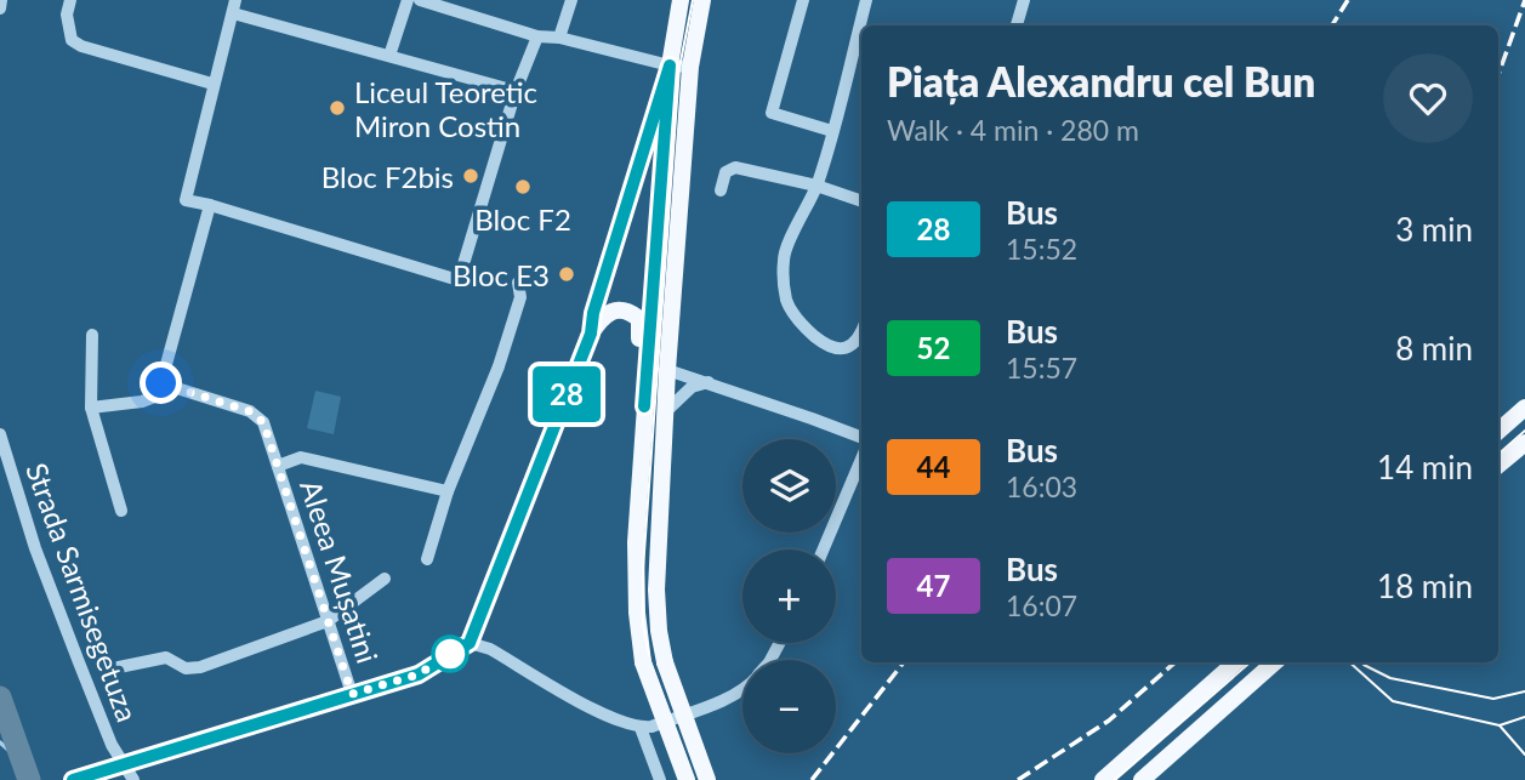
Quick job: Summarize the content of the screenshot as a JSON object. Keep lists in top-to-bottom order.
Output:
{
  "streets": {
    "street": ["Aleea Mușatini", "Strada Sarmisegetuza"]
  },
  "places": [
    "Liceul Teoretic Miron Costin",
    "Bloc F2bis",
    "Bloc F2",
    "Bloc E3"
  ],
  "lines": ["bus line 28"],
  "page": {
    "on_map": "28",
    "heading": ["Piața Alexandru cel Bun", "Walk · 4 min · 280 m"],
    "list": [
      {
        "mark": "28",
        "name": "Bus",
        "note": "15:52",
        "value": "3 min"
      },
      {
        "mark": "52",
        "name": "Bus",
        "note": "15:57",
        "value": "8 min"
      },
      {
        "mark": "44",
        "name": "Bus",
        "note": "16:03",
        "value": "14 min"
      },
      {
        "mark": "47",
        "name": "Bus",
        "note": "16:07",
        "value": "18 min"
      }
    ],
    "map_buttons": ["+", "−"]
  }
}
